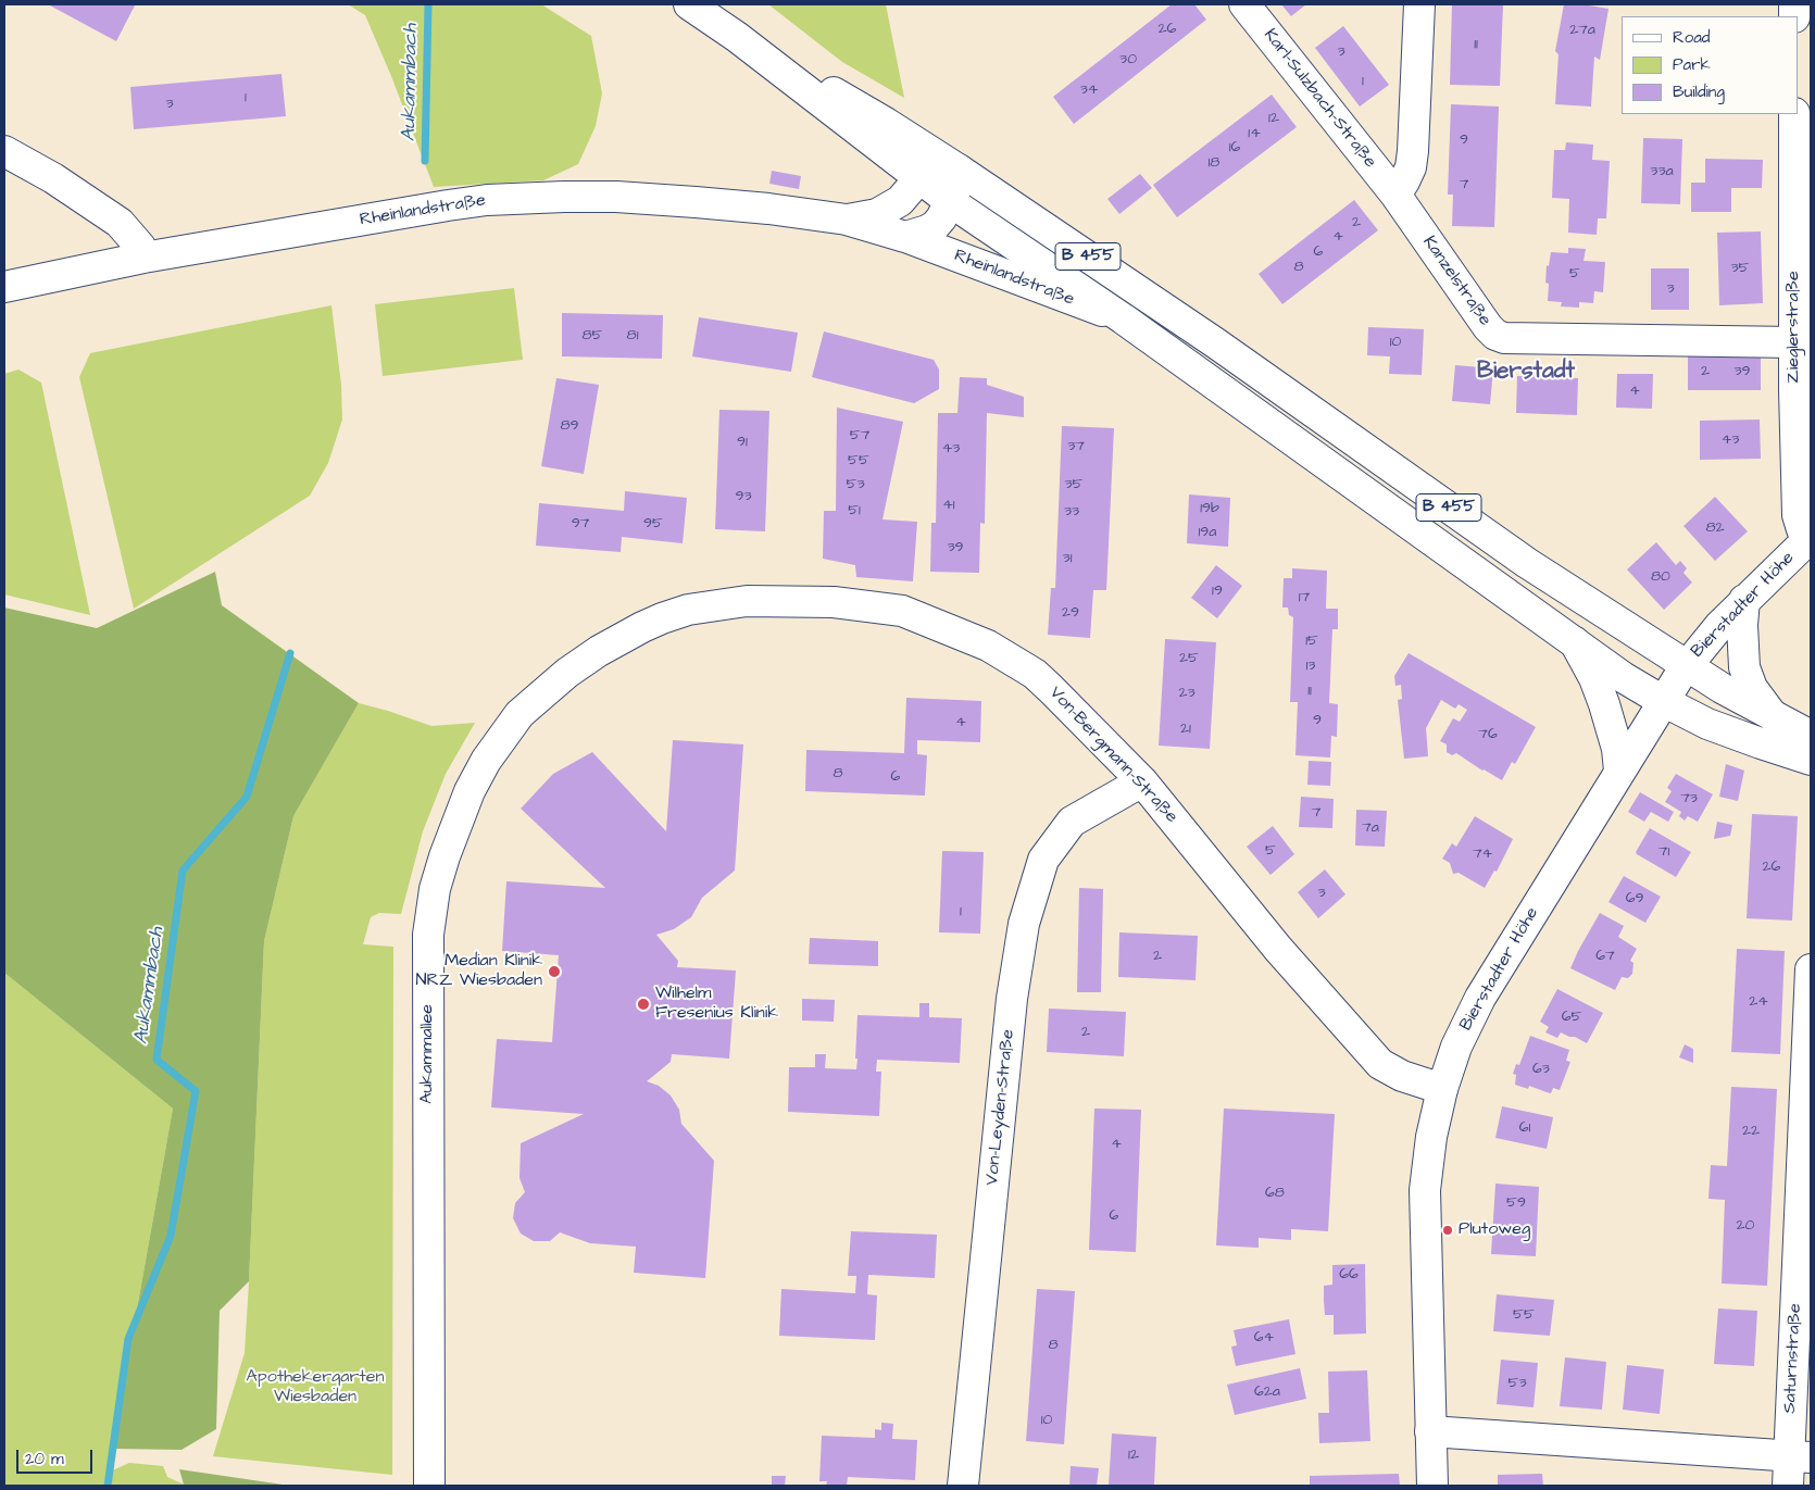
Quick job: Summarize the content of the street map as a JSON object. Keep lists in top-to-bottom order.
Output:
{
  "streets": {
    "street": [
      "Karl-Sulzbach-Straße",
      "Rheinlandstraße",
      "B 455",
      "Kanzelstraße",
      "Zieglerstraße",
      "Bierstadter Höhe",
      "Von-Bergmann-Straße",
      "Aukammallee",
      "Von-Leyden-Straße",
      "Saturnstraße"
    ]
  },
  "crossings": [
    ["Karl-Sulzbach-Straße", "Kanzelstraße"],
    ["Rheinlandstraße", "B 455"],
    ["B 455", "Bierstadter Höhe"],
    ["Kanzelstraße", "Zieglerstraße"],
    ["Zieglerstraße", "Bierstadter Höhe"],
    ["Bierstadter Höhe", "Von-Bergmann-Straße"],
    ["Von-Bergmann-Straße", "Aukammallee"],
    ["Von-Bergmann-Straße", "Von-Leyden-Straße"]
  ],
  "districts": ["Bierstadt"],
  "water": ["Aukammbach"],
  "parks": ["Apothekergarten Wiesbaden"],
  "places": ["Median Klinik NRZ Wiesbaden", "Wilhelm Fresenius Klinik", "Plutoweg"],
  "house_numbers": [
    "26",
    "27a",
    "11",
    "3",
    "30",
    "1",
    "34",
    "1",
    "3",
    "12",
    "14",
    "9",
    "16",
    "18",
    "33a",
    "7",
    "2",
    "4",
    "6",
    "8",
    "35",
    "5",
    "3",
    "85",
    "81",
    "10",
    "2",
    "39",
    "4",
    "89",
    "57",
    "43",
    "91",
    "37",
    "43",
    "55",
    "53",
    "35",
    "93",
    "41",
    "19b",
    "51",
    "33",
    "97",
    "95",
    "82",
    "19a",
    "39",
    "31",
    "80",
    "19",
    "17",
    "29",
    "15",
    "25",
    "13",
    "11",
    "23",
    "9",
    "4",
    "21",
    "76",
    "8",
    "6",
    "73",
    "7",
    "7a",
    "5",
    "71",
    "74",
    "26",
    "3",
    "69",
    "1",
    "2",
    "67",
    "24",
    "65",
    "2",
    "63",
    "61",
    "22",
    "4",
    "68",
    "59",
    "6",
    "20",
    "66",
    "55",
    "64",
    "8",
    "53",
    "62a",
    "10",
    "12"
  ],
  "legend": ["Road", "Park", "Building"],
  "scale_bar": "20 m"
}
